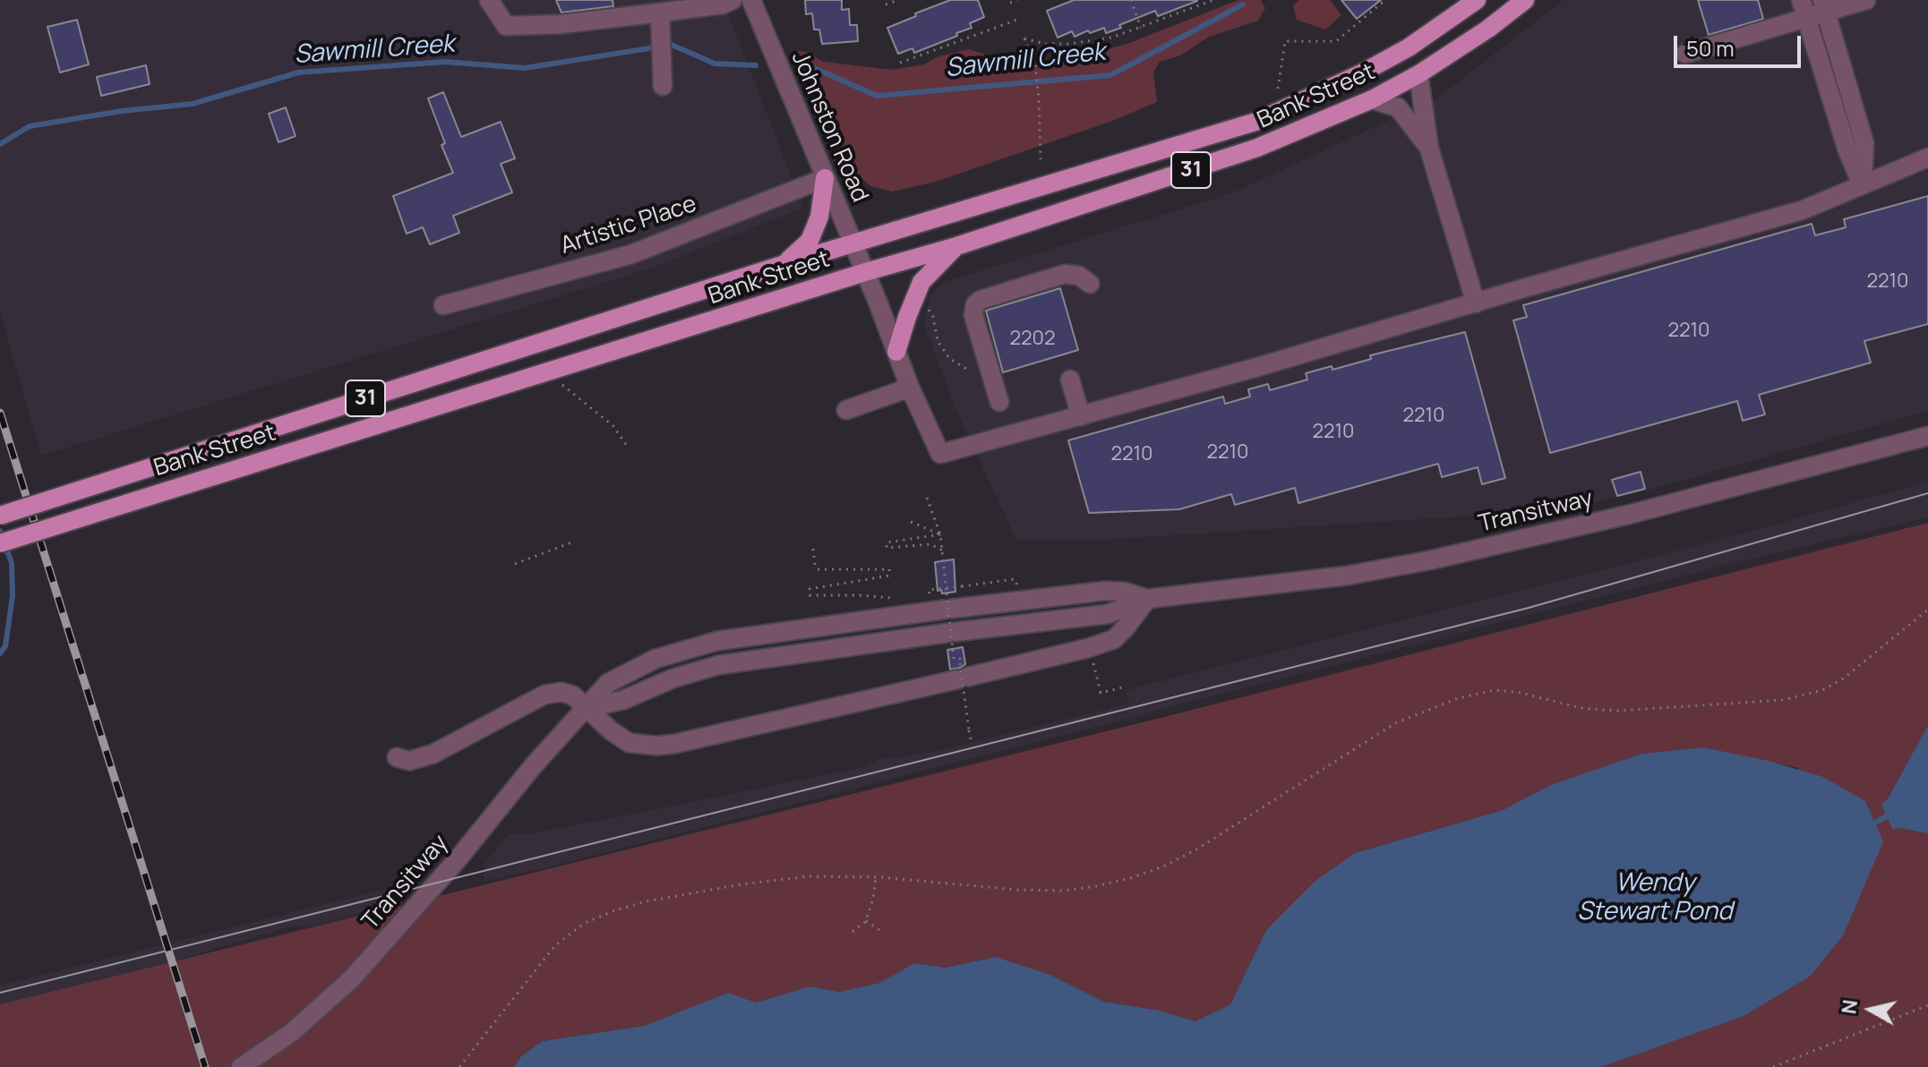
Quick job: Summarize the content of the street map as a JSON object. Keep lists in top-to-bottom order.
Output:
{
  "streets": {
    "main road": ["Bank Street", "31"],
    "street": ["Johnston Road", "Artistic Place", "Transitway"]
  },
  "crossings": [
    ["Bank Street", "Johnston Road"],
    ["Johnston Road", "Artistic Place"]
  ],
  "water": ["Sawmill Creek", "Wendy Stewart Pond"],
  "house_numbers": [
    "2210",
    "2210",
    "2202",
    "2210",
    "2210",
    "2210",
    "2210"
  ],
  "scale_bar": "50 m",
  "north": "left"
}
